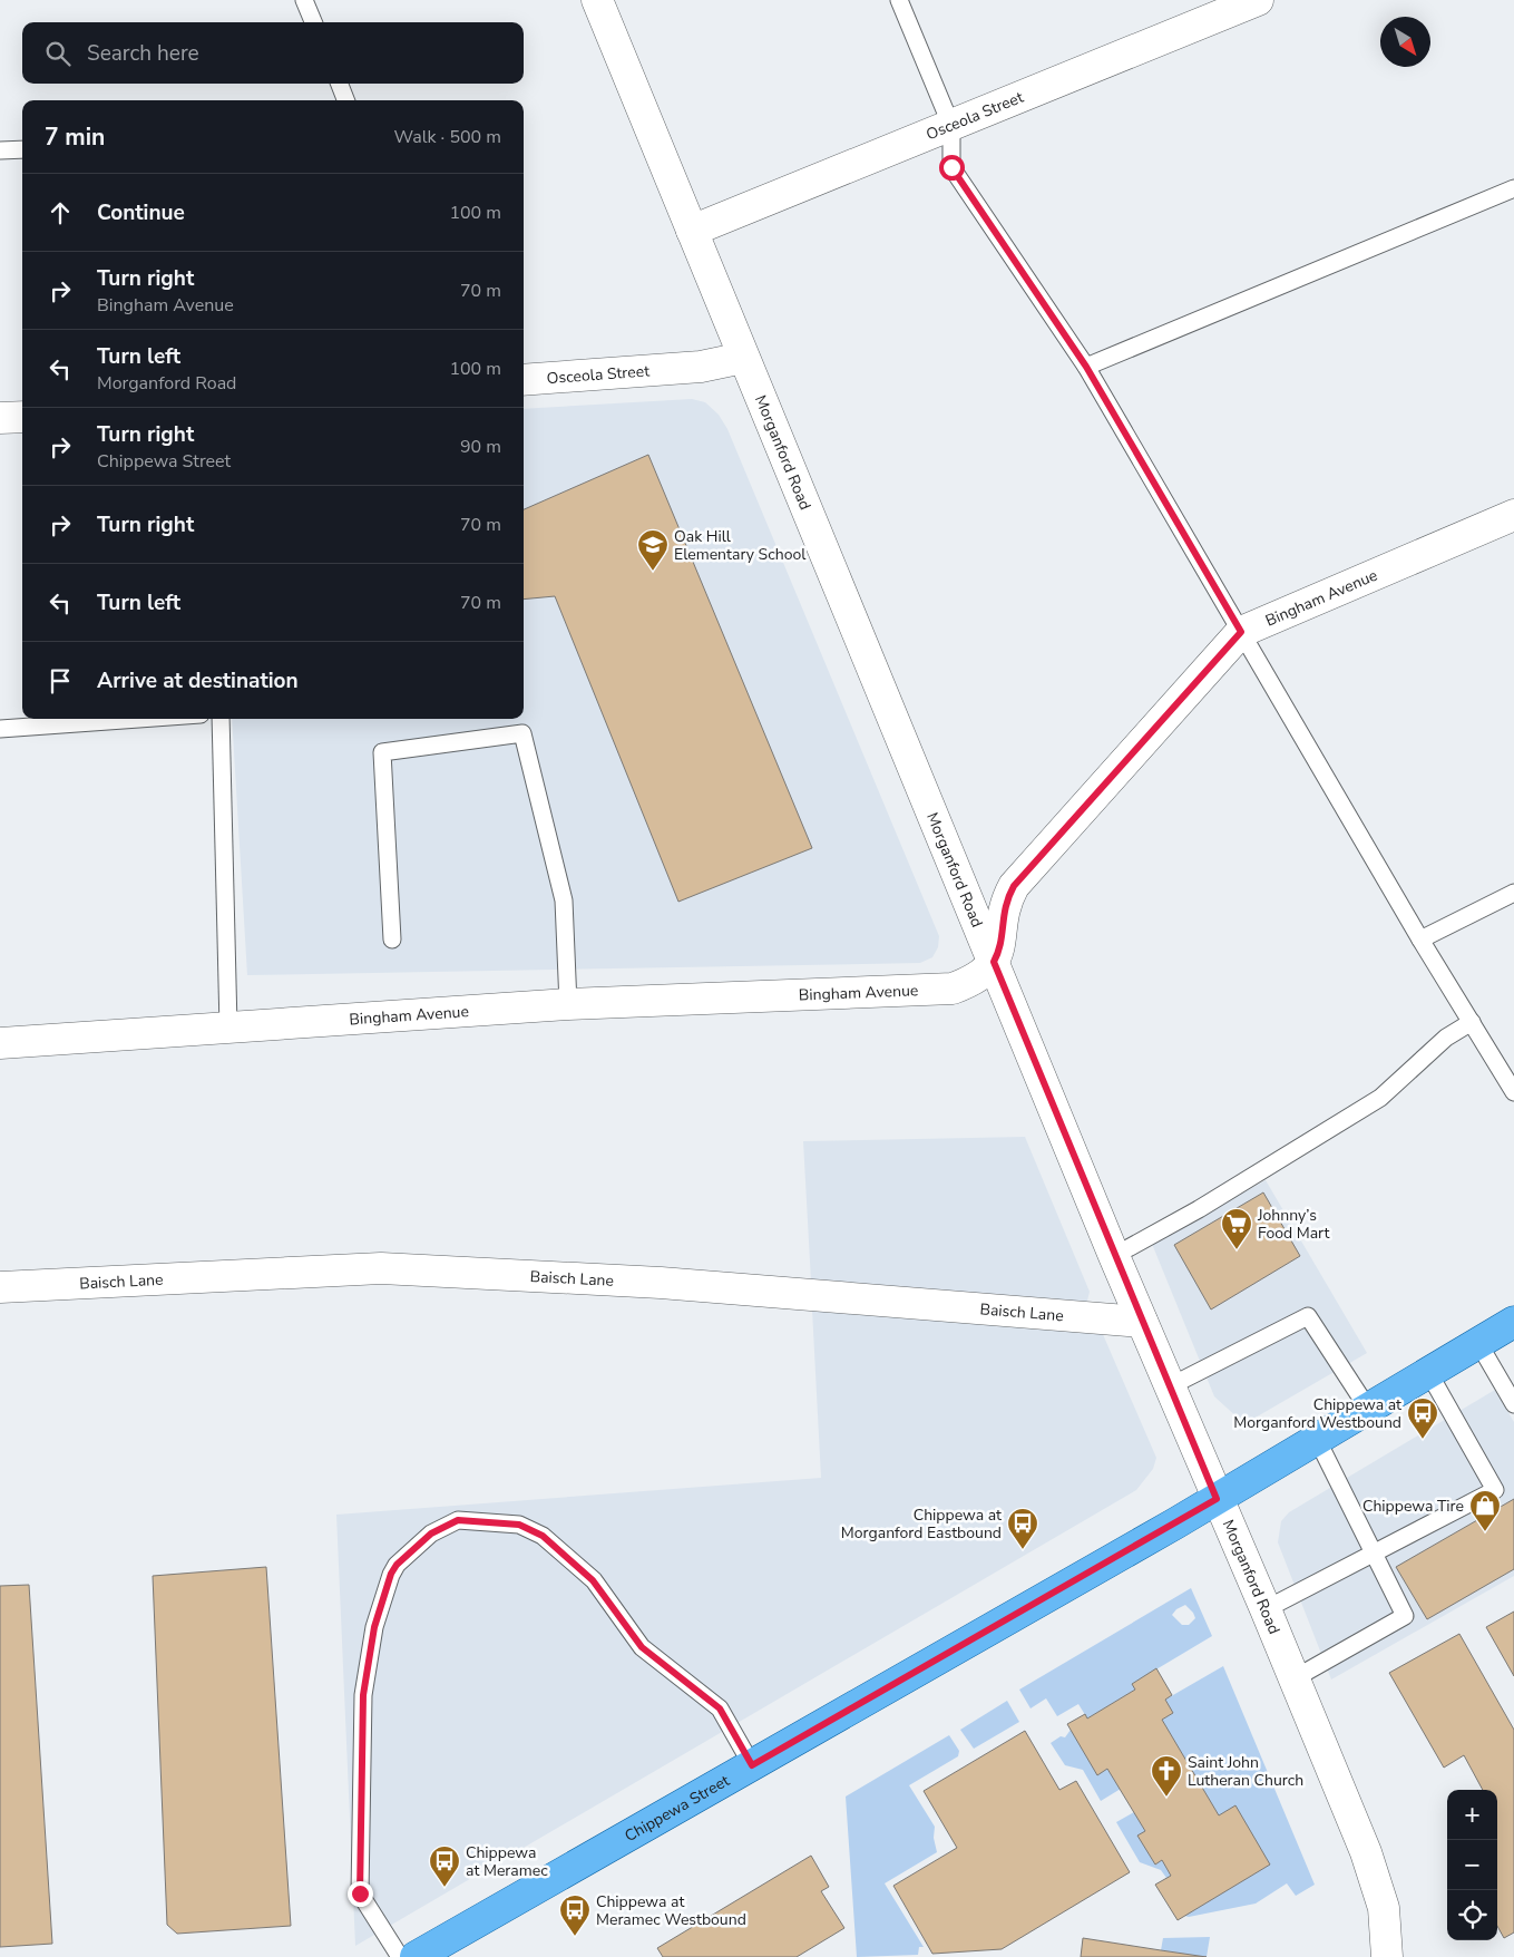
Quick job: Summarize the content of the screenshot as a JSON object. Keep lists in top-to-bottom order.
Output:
{
  "streets": {
    "main road": ["Chippewa Street"],
    "street": [
      "Osceola Street",
      "Morganford Road",
      "Bingham Avenue",
      "Baisch Lane"
    ]
  },
  "crossings": [
    ["Osceola Street", "Morganford Road"],
    ["Morganford Road", "Bingham Avenue"],
    ["Morganford Road", "Baisch Lane"],
    ["Morganford Road", "Chippewa Street"]
  ],
  "places": {
    "school or university": ["Oak Hill Elementary School"],
    "supermarket": ["Johnny’s Food Mart"],
    "bus stop": [
      "Chippewa at Morganford Westbound",
      "Chippewa at Morganford Eastbound",
      "Chippewa at Meramec",
      "Chippewa at Meramec Westbound"
    ],
    "shop": ["Chippewa Tire"],
    "church": ["Saint John Lutheran Church"]
  },
  "north": "bottom right",
  "page": {
    "search": "Search here",
    "heading": ["7 min", "Walk · 500 m"],
    "list": [
      ["Continue", "100 m"],
      ["Turn right", "Bingham Avenue", "70 m"],
      ["Turn left", "Morganford Road", "100 m"],
      ["Turn right", "Chippewa Street", "90 m"],
      ["Turn right", "70 m"],
      ["Turn left", "70 m"],
      "Arrive at destination"
    ],
    "map_buttons": ["+", "−"]
  }
}
